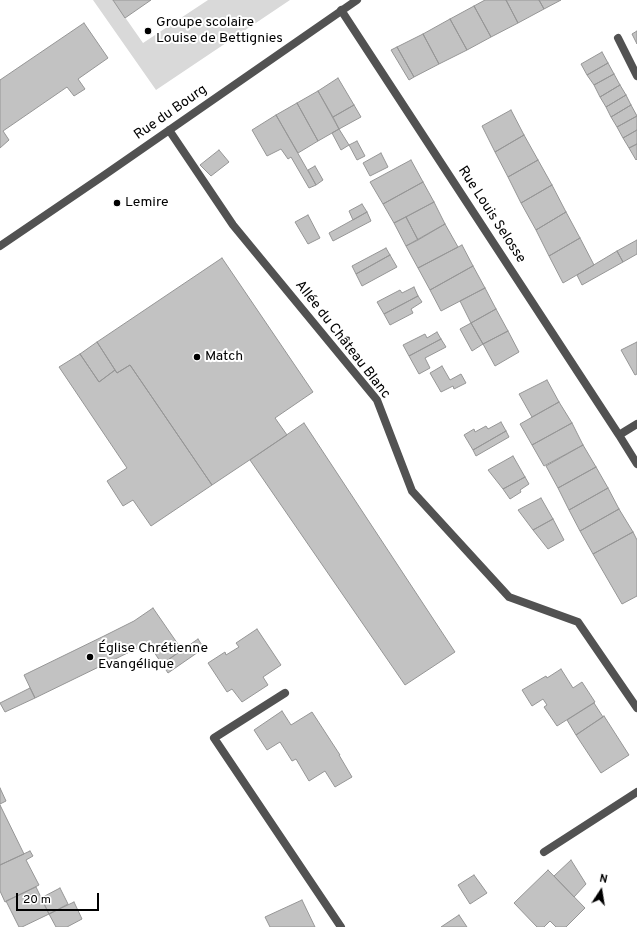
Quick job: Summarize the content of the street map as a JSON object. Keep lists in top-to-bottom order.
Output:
{
  "streets": {
    "street": ["Rue du Bourg", "Rue Louis Selosse", "Allée du Château Blanc"]
  },
  "crossings": [
    ["Rue du Bourg", "Rue Louis Selosse"],
    ["Rue du Bourg", "Allée du Château Blanc"]
  ],
  "places": [
    "Groupe scolaire Louise de Bettignies",
    "Lemire",
    "Match",
    "Église Chrétienne Evangélique"
  ],
  "scale_bar": "20 m",
  "north": "top"
}
